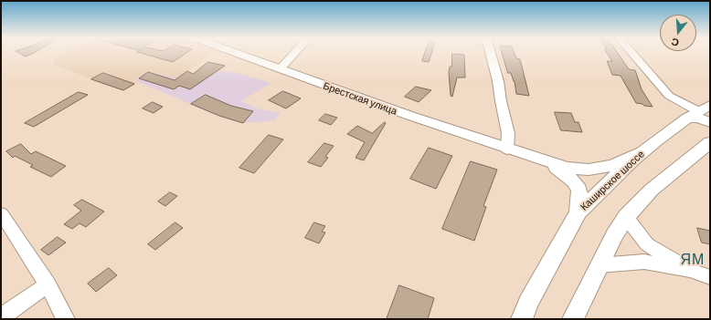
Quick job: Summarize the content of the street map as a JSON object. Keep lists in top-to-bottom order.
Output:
{
  "streets": {
    "main road": ["Брестская улица", "Каширское шоссе"]
  },
  "crossings": [
    ["Брестская улица", "Каширское шоссе"]
  ],
  "districts": ["ЯМ"],
  "north": "bottom"
}
